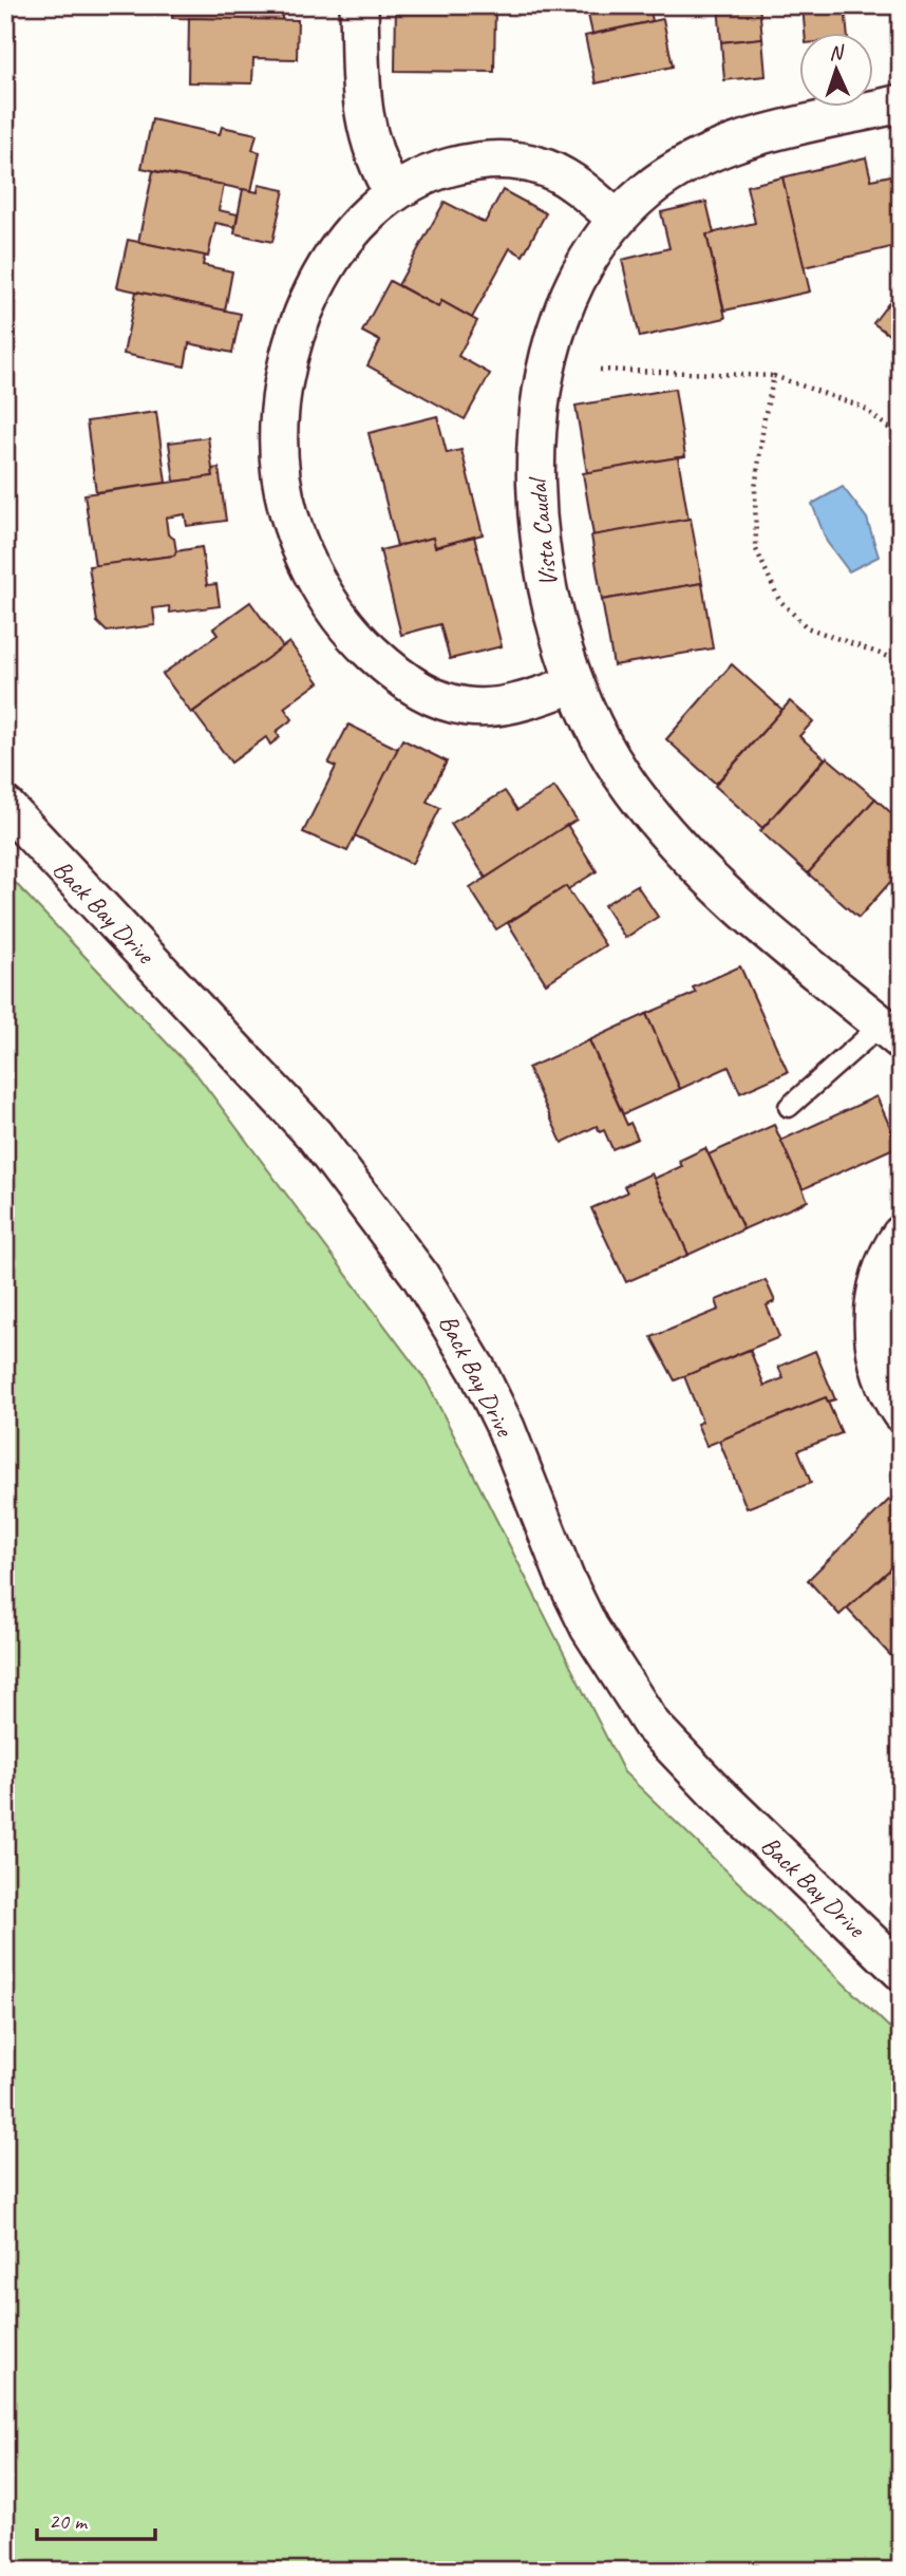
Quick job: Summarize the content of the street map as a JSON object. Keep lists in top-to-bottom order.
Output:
{
  "streets": {
    "street": ["Vista Caudal", "Back Bay Drive"]
  },
  "scale_bar": "20 m",
  "north": "top"
}
